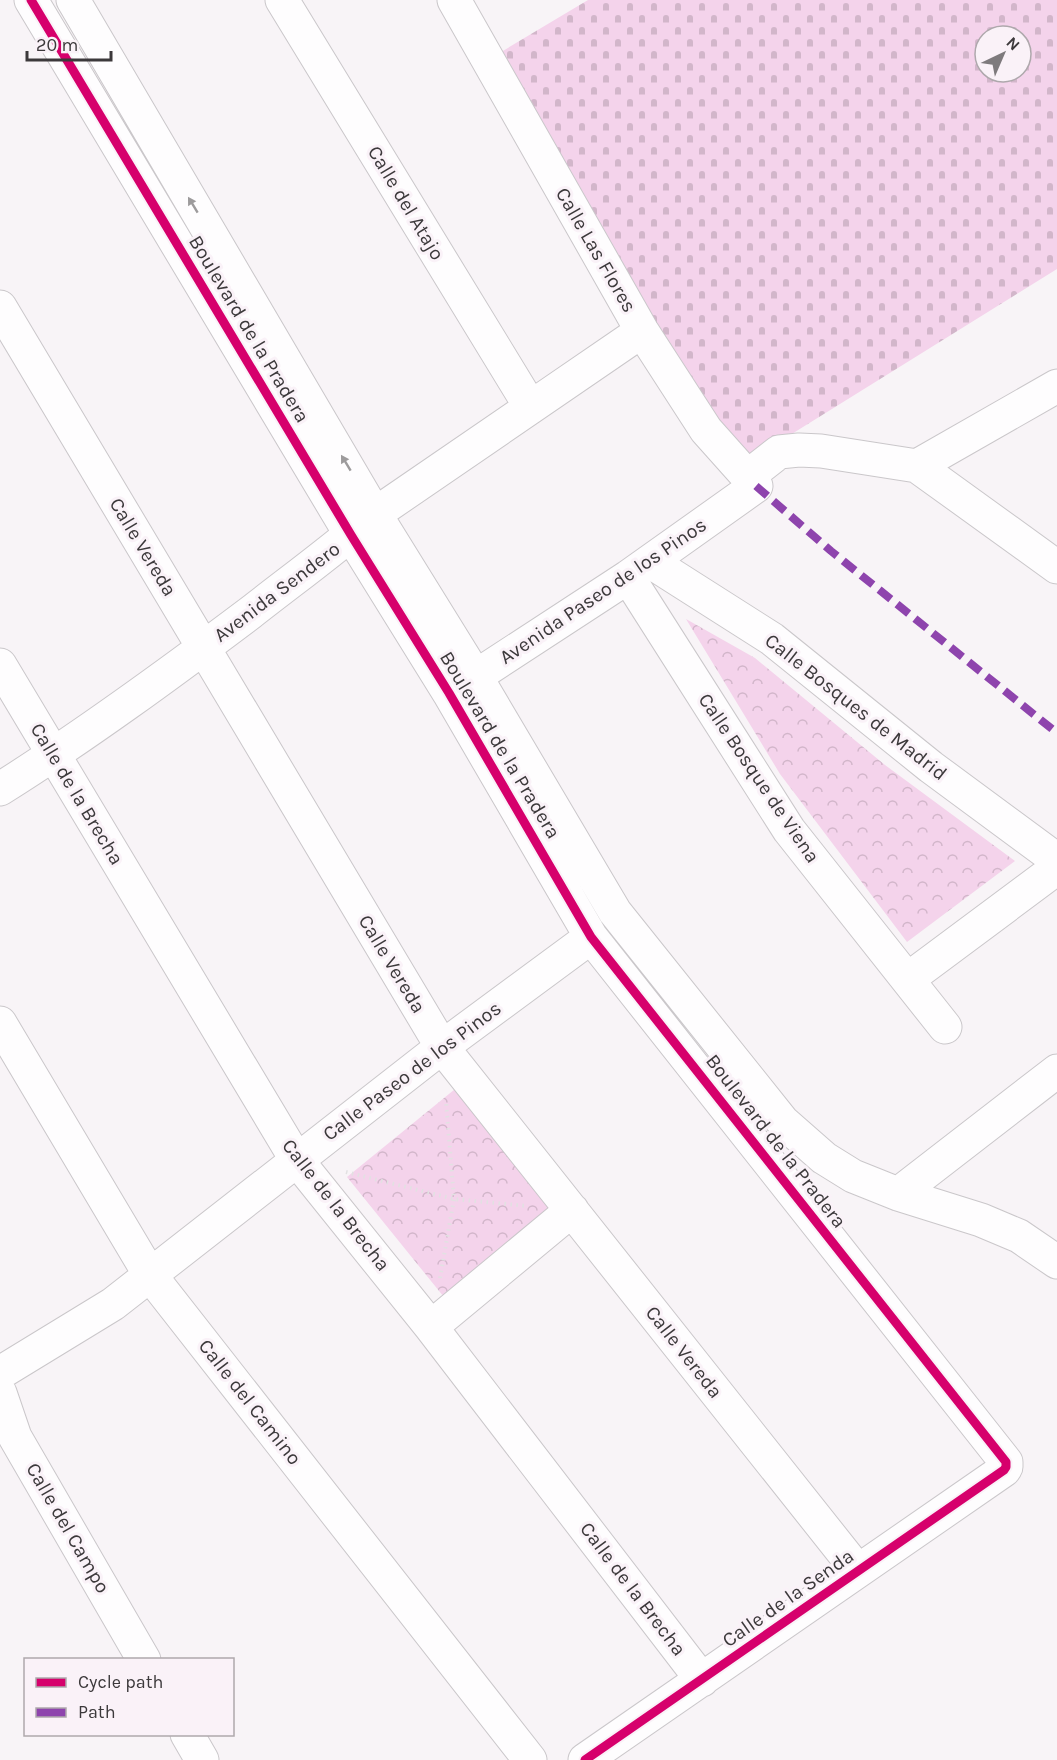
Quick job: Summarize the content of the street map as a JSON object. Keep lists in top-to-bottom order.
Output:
{
  "streets": {
    "street": [
      "Calle del Atajo",
      "Calle Las Flores",
      "Boulevard de la Pradera",
      "Calle Vereda",
      "Avenida Paseo de los Pinos",
      "Avenida Sendero",
      "Calle Bosques de Madrid",
      "Calle Bosque de Viena",
      "Calle de la Brecha",
      "Calle Paseo de los Pinos",
      "Calle del Camino",
      "Calle del Campo",
      "Calle de la Senda"
    ]
  },
  "crossings": [
    ["Calle del Atajo", "Avenida Sendero"],
    ["Calle Las Flores", "Avenida Paseo de los Pinos"],
    ["Calle Las Flores", "Avenida Sendero"],
    ["Boulevard de la Pradera", "Avenida Paseo de los Pinos"],
    ["Boulevard de la Pradera", "Avenida Sendero"],
    ["Boulevard de la Pradera", "Calle Paseo de los Pinos"],
    ["Boulevard de la Pradera", "Calle de la Senda"],
    ["Calle Vereda", "Avenida Sendero"],
    ["Calle Vereda", "Calle Paseo de los Pinos"],
    ["Calle Vereda", "Calle de la Senda"],
    ["Avenida Paseo de los Pinos", "Calle Bosques de Madrid"],
    ["Avenida Paseo de los Pinos", "Calle Bosque de Viena"],
    ["Avenida Sendero", "Calle de la Brecha"],
    ["Calle Bosques de Madrid", "Calle Bosque de Viena"],
    ["Calle de la Brecha", "Calle Paseo de los Pinos"],
    ["Calle de la Brecha", "Calle de la Senda"],
    ["Calle Paseo de los Pinos", "Calle del Camino"]
  ],
  "legend": ["Cycle path", "Path"],
  "scale_bar": "20 m",
  "north": "top right"
}
